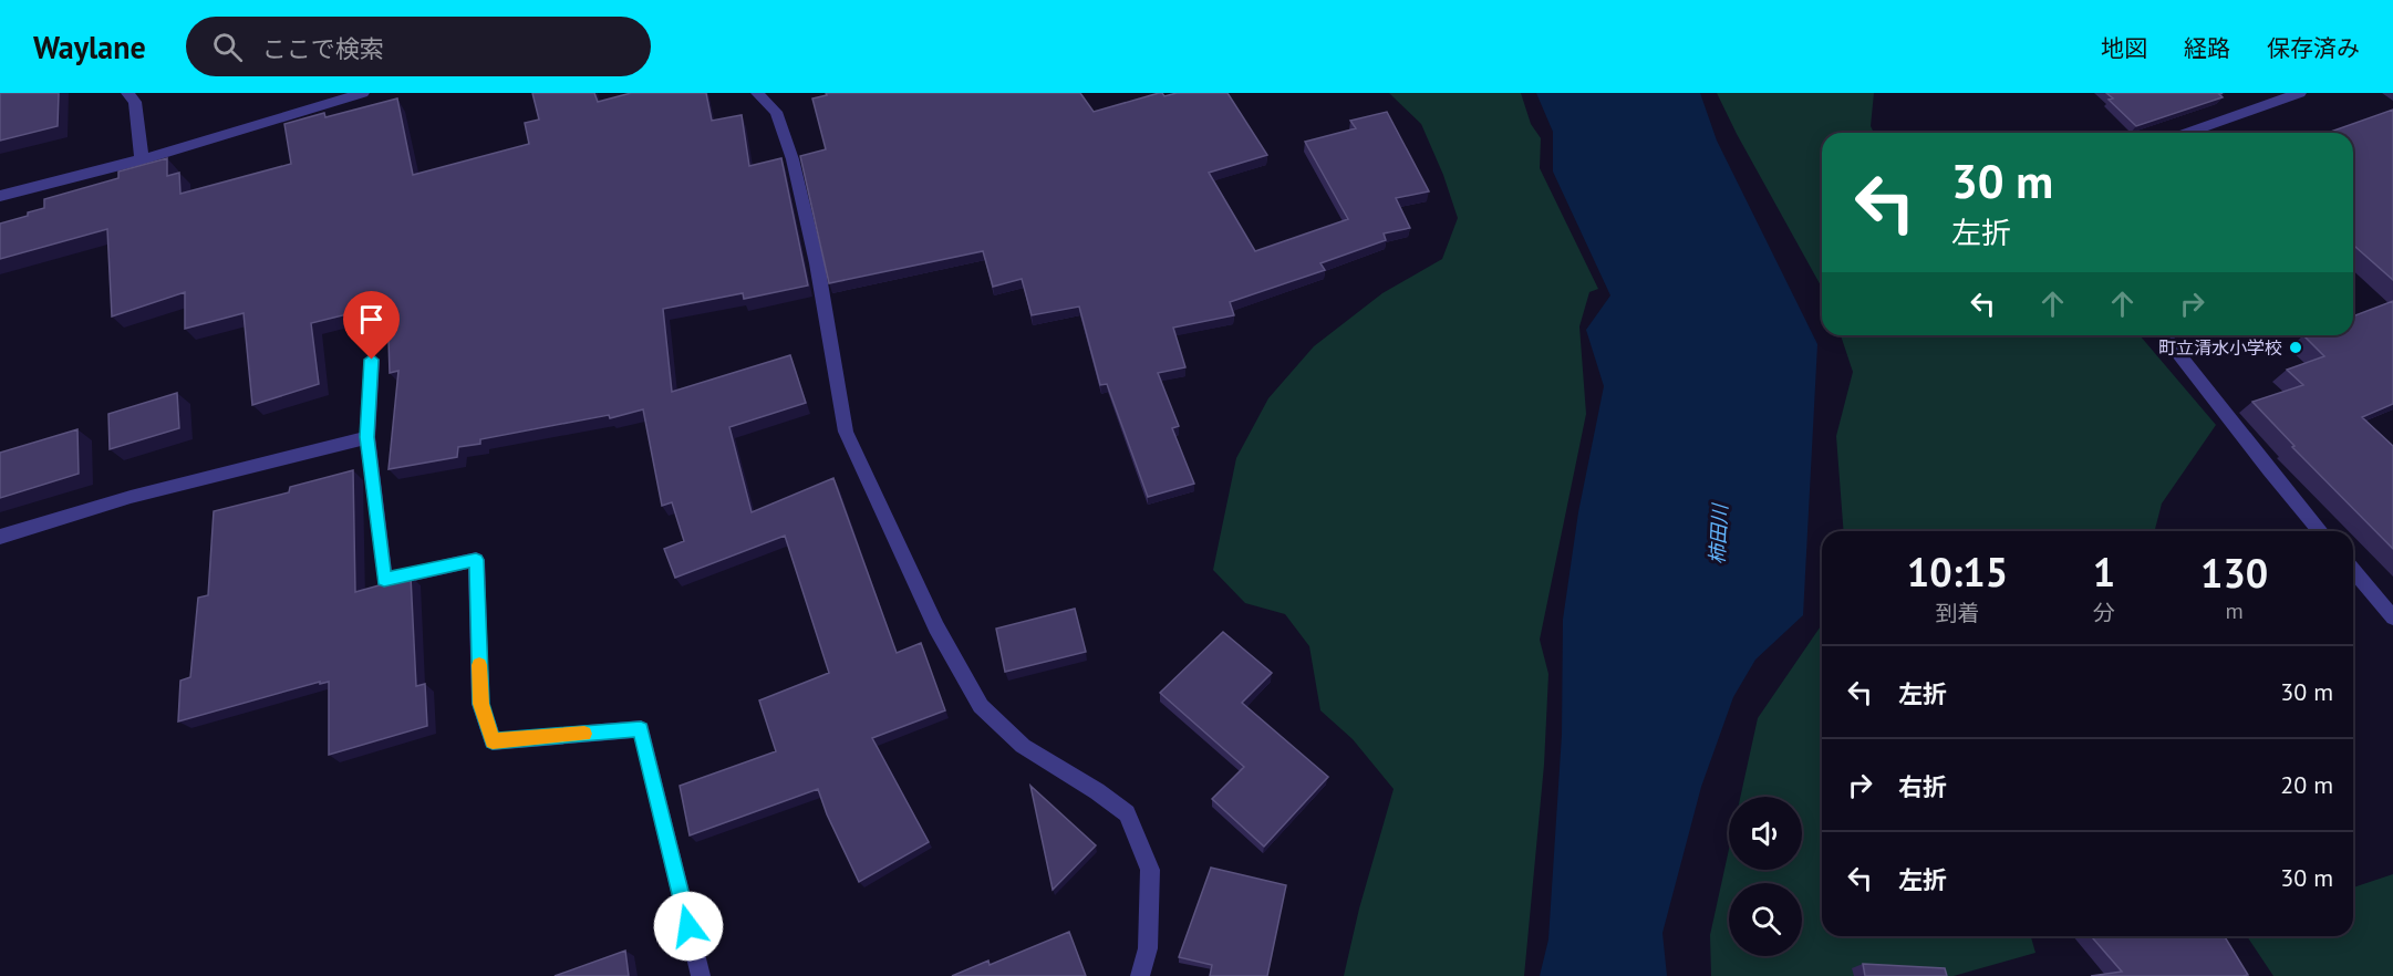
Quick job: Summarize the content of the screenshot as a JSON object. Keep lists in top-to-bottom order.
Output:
{
  "water": ["柿田川"],
  "places": ["町立清水小学校"],
  "page": {
    "header": "Waylane",
    "search": "ここで検索",
    "nav": ["地図", "経路", "保存済み"],
    "turn": ["30 m", "左折"],
    "eta": [
      "10:15",
      "到着",
      "1",
      "分",
      "130",
      "m"
    ],
    "list": [
      {
        "name": "左折",
        "value": "30 m"
      },
      {
        "name": "右折",
        "value": "20 m"
      },
      {
        "name": "左折",
        "value": "30 m"
      }
    ]
  }
}
